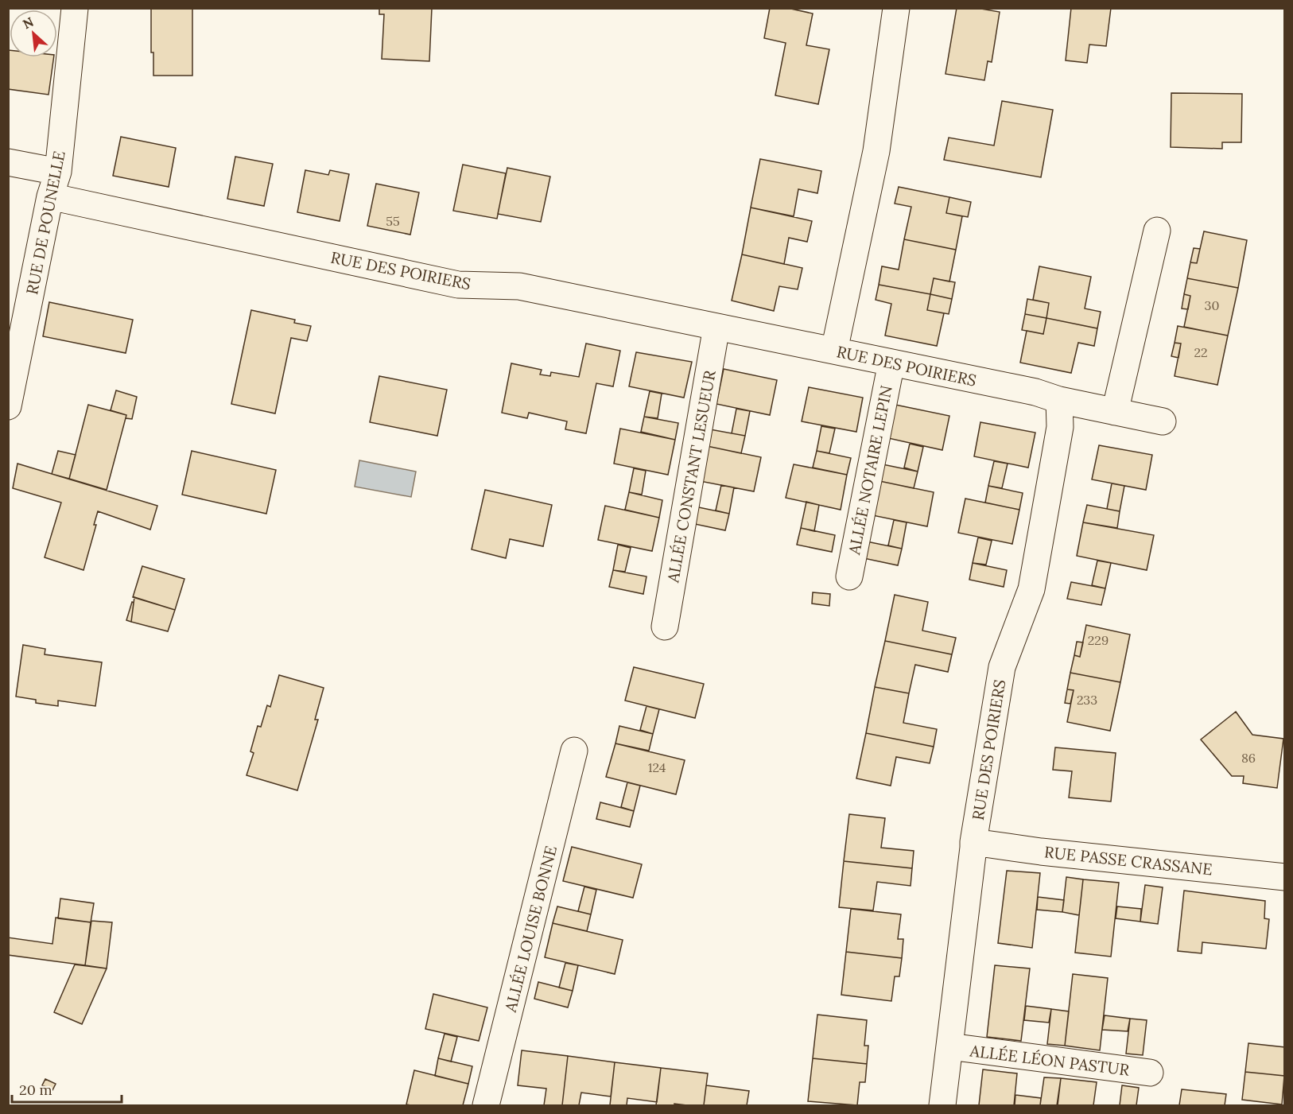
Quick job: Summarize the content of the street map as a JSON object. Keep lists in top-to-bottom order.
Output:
{
  "streets": {
    "street": [
      "RUE DE POUNELLE",
      "RUE DES POIRIERS",
      "ALLÉE NOTAIRE LEPIN",
      "ALLÉE CONSTANT LESUEUR",
      "RUE PASSE CRASSANE",
      "ALLÉE LOUISE BONNE",
      "ALLÉE LÉON PASTUR"
    ]
  },
  "crossings": [
    ["RUE DE POUNELLE", "RUE DES POIRIERS"],
    ["RUE DES POIRIERS", "ALLÉE NOTAIRE LEPIN"],
    ["RUE DES POIRIERS", "ALLÉE CONSTANT LESUEUR"],
    ["RUE DES POIRIERS", "RUE PASSE CRASSANE"],
    ["RUE DES POIRIERS", "ALLÉE LÉON PASTUR"]
  ],
  "house_numbers": [
    "55",
    "30",
    "22",
    "229",
    "233",
    "86",
    "124"
  ],
  "scale_bar": "20 m",
  "north": "top left"
}
